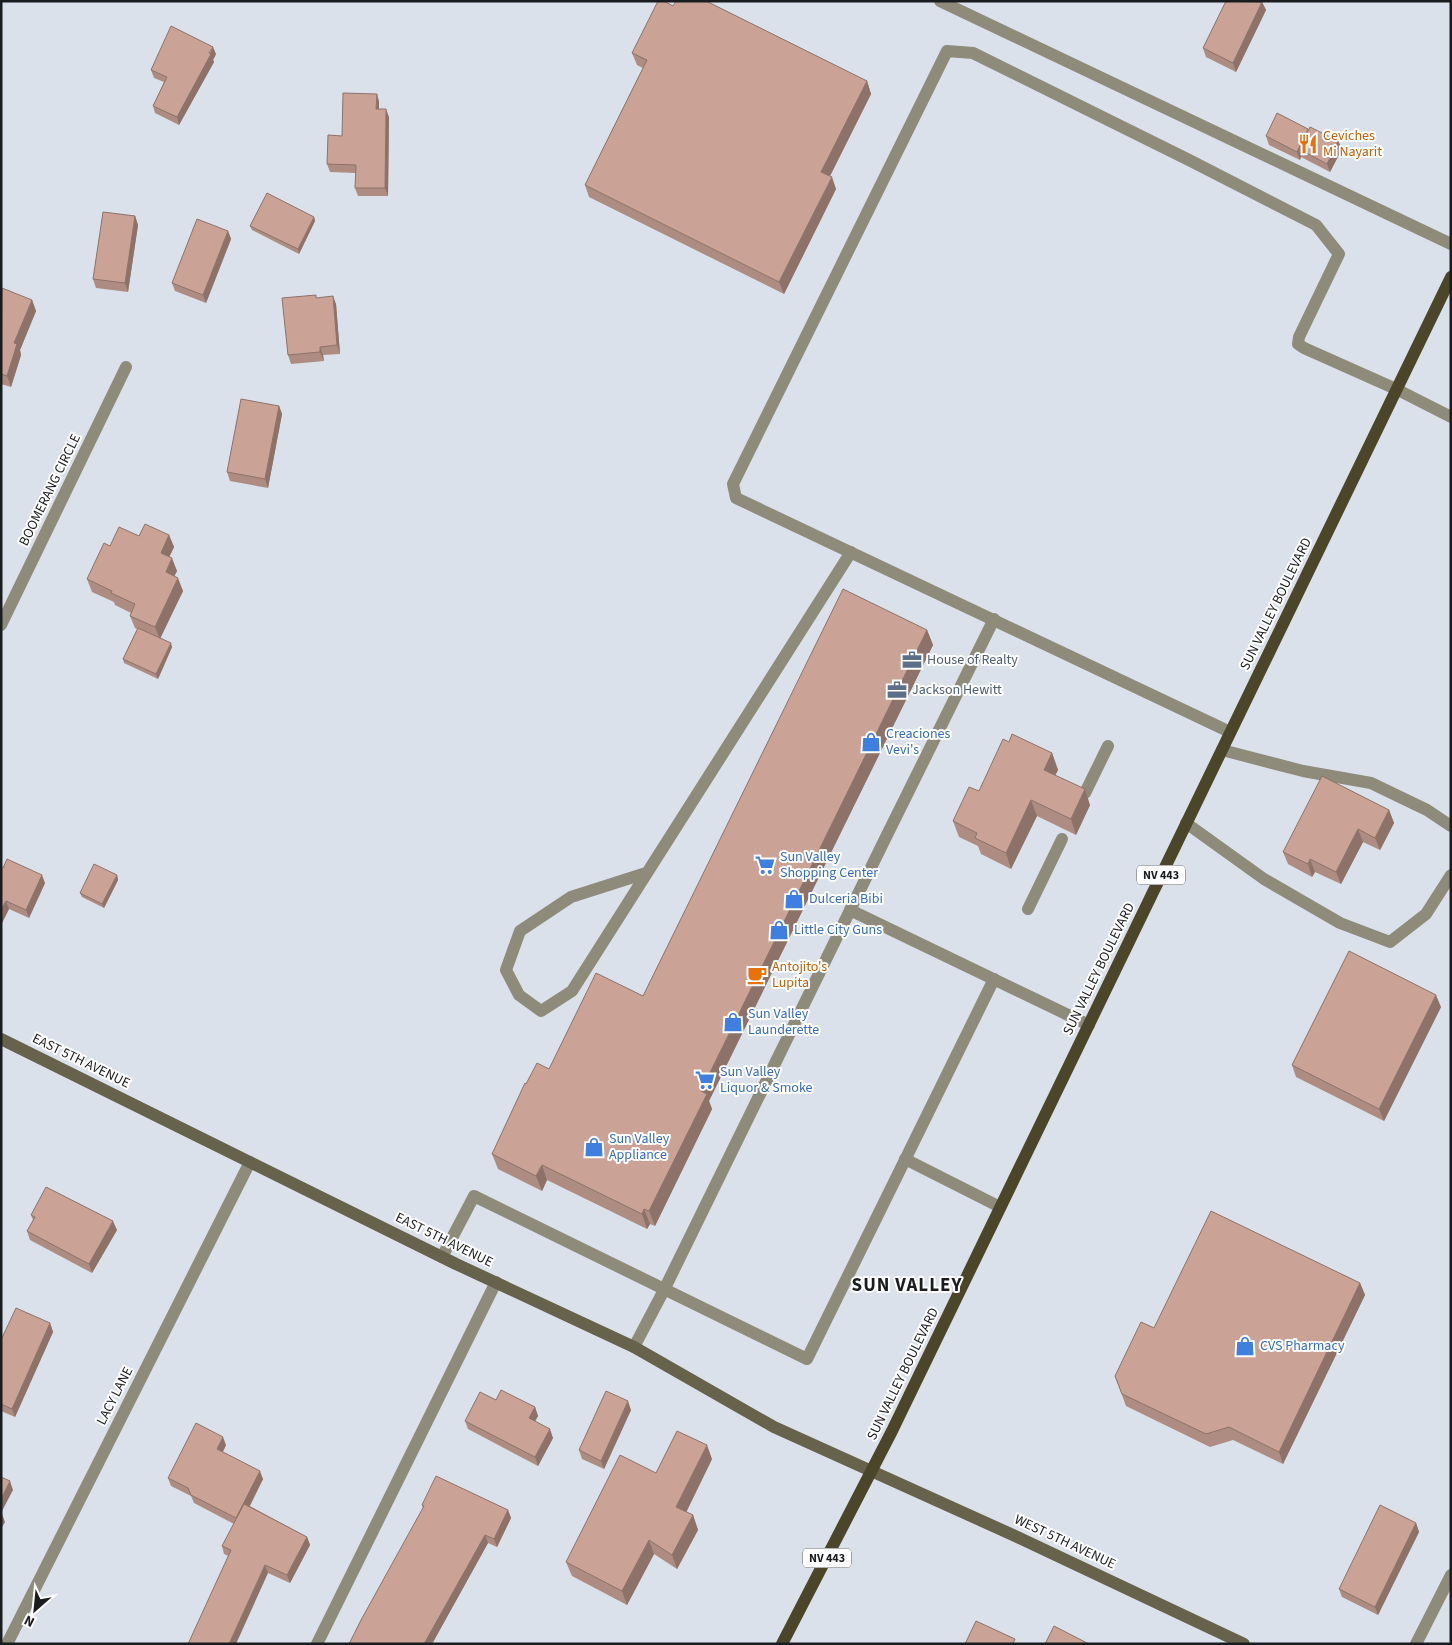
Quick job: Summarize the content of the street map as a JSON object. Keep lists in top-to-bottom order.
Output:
{
  "streets": {
    "main road": ["SUN VALLEY BOULEVARD", "NV 443"],
    "street": [
      "BOOMERANG CIRCLE",
      "EAST 5TH AVENUE",
      "LACY LANE",
      "WEST 5TH AVENUE"
    ]
  },
  "crossings": [
    ["SUN VALLEY BOULEVARD", "EAST 5TH AVENUE"],
    ["SUN VALLEY BOULEVARD", "WEST 5TH AVENUE"],
    ["EAST 5TH AVENUE", "LACY LANE"],
    ["EAST 5TH AVENUE", "WEST 5TH AVENUE"]
  ],
  "districts": ["SUN VALLEY"],
  "places": {
    "restaurant": ["Ceviches Mi Nayarit"],
    "office": ["House of Realty", "Jackson Hewitt"],
    "shop": [
      "Creaciones Vevi's",
      "Dulceria Bibi",
      "Little City Guns",
      "Sun Valley Launderette",
      "Sun Valley Appliance",
      "CVS Pharmacy"
    ],
    "supermarket": ["Sun Valley Shopping Center", "Sun Valley Liquor & Smoke"],
    "cafe": ["Antojito's Lupita"]
  },
  "north": "bottom left"
}
